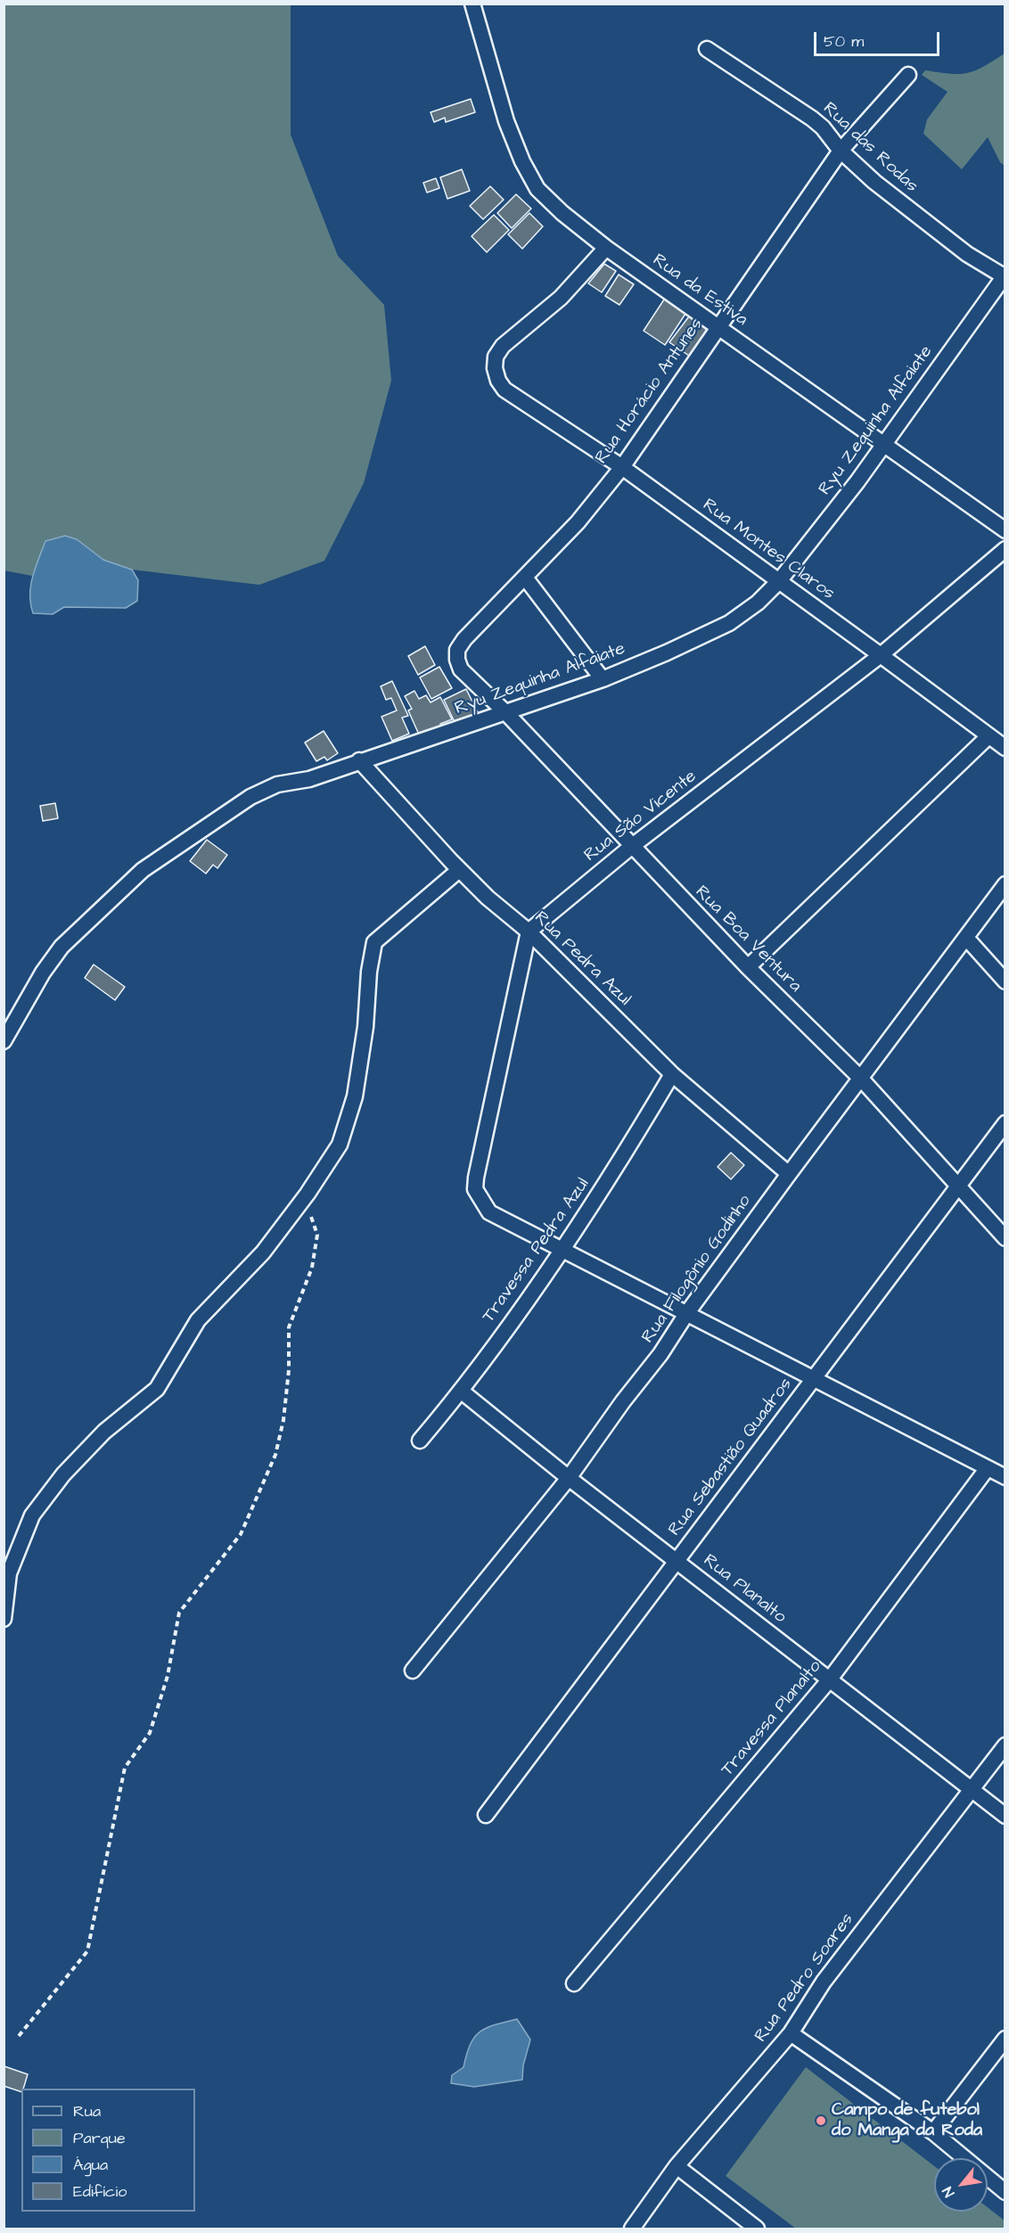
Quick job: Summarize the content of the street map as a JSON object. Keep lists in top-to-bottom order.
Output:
{
  "streets": {
    "street": [
      "Rua das Rodas",
      "Rua da Estiva",
      "Rua Horácio Antunes",
      "Ryu Zequinha Alfaiate",
      "Rua Montes Claros",
      "Rua São Vicente",
      "Rua Boa Ventura",
      "Rua Pedra Azul",
      "Travessa Pedra Azul",
      "Rua Filogônio Godinho",
      "Rua Sebastião Quadros",
      "Rua Planalto",
      "Travessa Planalto",
      "Rua Pedro Soares"
    ]
  },
  "crossings": [
    ["Rua das Rodas", "Rua Horácio Antunes"],
    ["Rua das Rodas", "Ryu Zequinha Alfaiate"],
    ["Rua da Estiva", "Rua Horácio Antunes"],
    ["Rua da Estiva", "Ryu Zequinha Alfaiate"],
    ["Rua da Estiva", "Rua Montes Claros"],
    ["Rua Horácio Antunes", "Rua Montes Claros"],
    ["Rua Horácio Antunes", "Rua Boa Ventura"],
    ["Ryu Zequinha Alfaiate", "Rua Montes Claros"],
    ["Ryu Zequinha Alfaiate", "Rua Boa Ventura"],
    ["Ryu Zequinha Alfaiate", "Rua Pedra Azul"],
    ["Rua Montes Claros", "Rua São Vicente"],
    ["Rua São Vicente", "Rua Boa Ventura"],
    ["Rua São Vicente", "Rua Pedra Azul"],
    ["Rua Boa Ventura", "Rua Filogônio Godinho"],
    ["Rua Boa Ventura", "Rua Sebastião Quadros"],
    ["Rua Pedra Azul", "Travessa Pedra Azul"],
    ["Rua Pedra Azul", "Rua Filogônio Godinho"],
    ["Travessa Pedra Azul", "Rua Planalto"],
    ["Rua Filogônio Godinho", "Rua Planalto"],
    ["Rua Sebastião Quadros", "Rua Planalto"],
    ["Rua Planalto", "Travessa Planalto"],
    ["Rua Planalto", "Rua Pedro Soares"]
  ],
  "places": ["Campo de futebol do Manga da Roda"],
  "legend": [
    "Rua",
    "Parque",
    "Água",
    "Edifício"
  ],
  "scale_bar": "50 m",
  "north": "bottom left"
}
